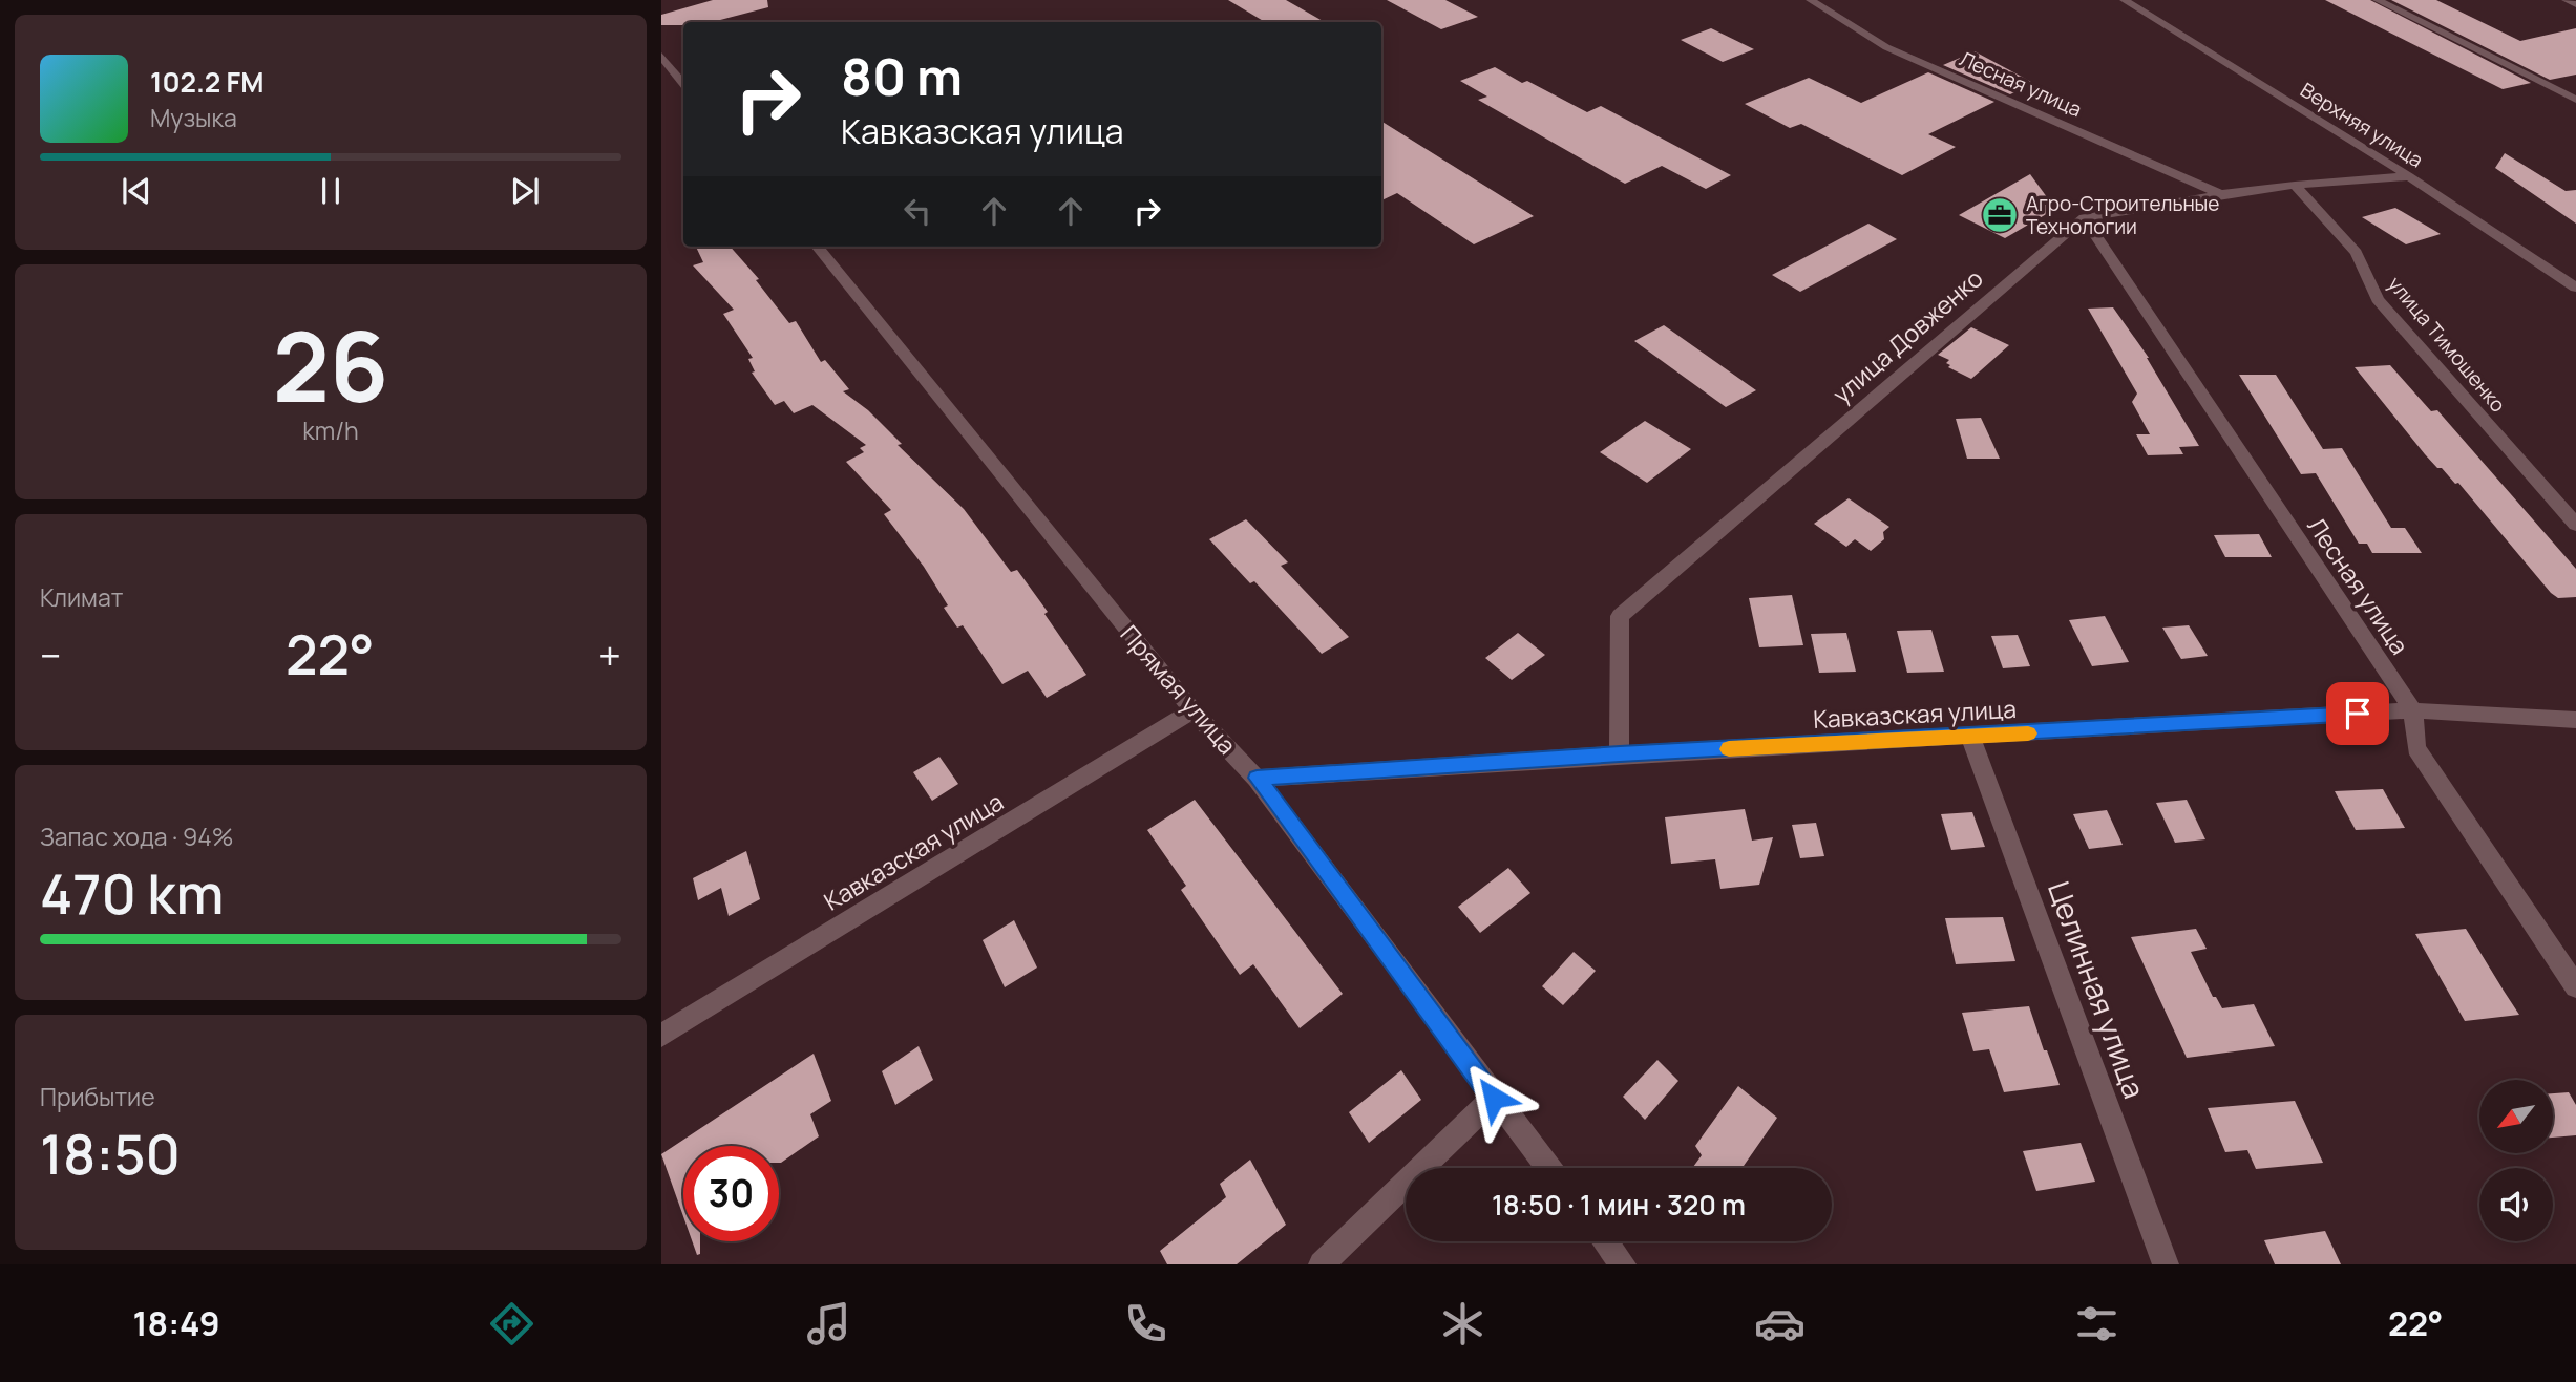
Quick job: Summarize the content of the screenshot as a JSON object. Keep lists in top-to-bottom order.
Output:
{
  "streets": {
    "street": [
      "Лесная улица",
      "Верхняя улица",
      "улица Довженко",
      "улица Тимошенко",
      "Прямая улица",
      "Кавказская улица",
      "Целинная улица"
    ]
  },
  "crossings": [
    ["Лесная улица", "улица Довженко"],
    ["Лесная улица", "Кавказская улица"],
    ["улица Довженко", "Кавказская улица"],
    ["Прямая улица", "Кавказская улица"],
    ["Кавказская улица", "Целинная улица"]
  ],
  "places": {
    "office": ["Агро-Строительные Технологии"]
  },
  "north": "bottom left",
  "page": {
    "turn": ["80 m", "Кавказская улица"],
    "song": ["102.2 FM", "Музыка"],
    "tile": [
      ["26", "km/h"],
      "Климат",
      ["Запас хода · 94%", "470 km"],
      ["Прибытие", "18:50"]
    ],
    "heat": ["−", "22°", "+"],
    "limit": "30",
    "trip": "18:50 · 1 мин · 320 m",
    "tabs": ["18:49", "22°"]
  }
}
